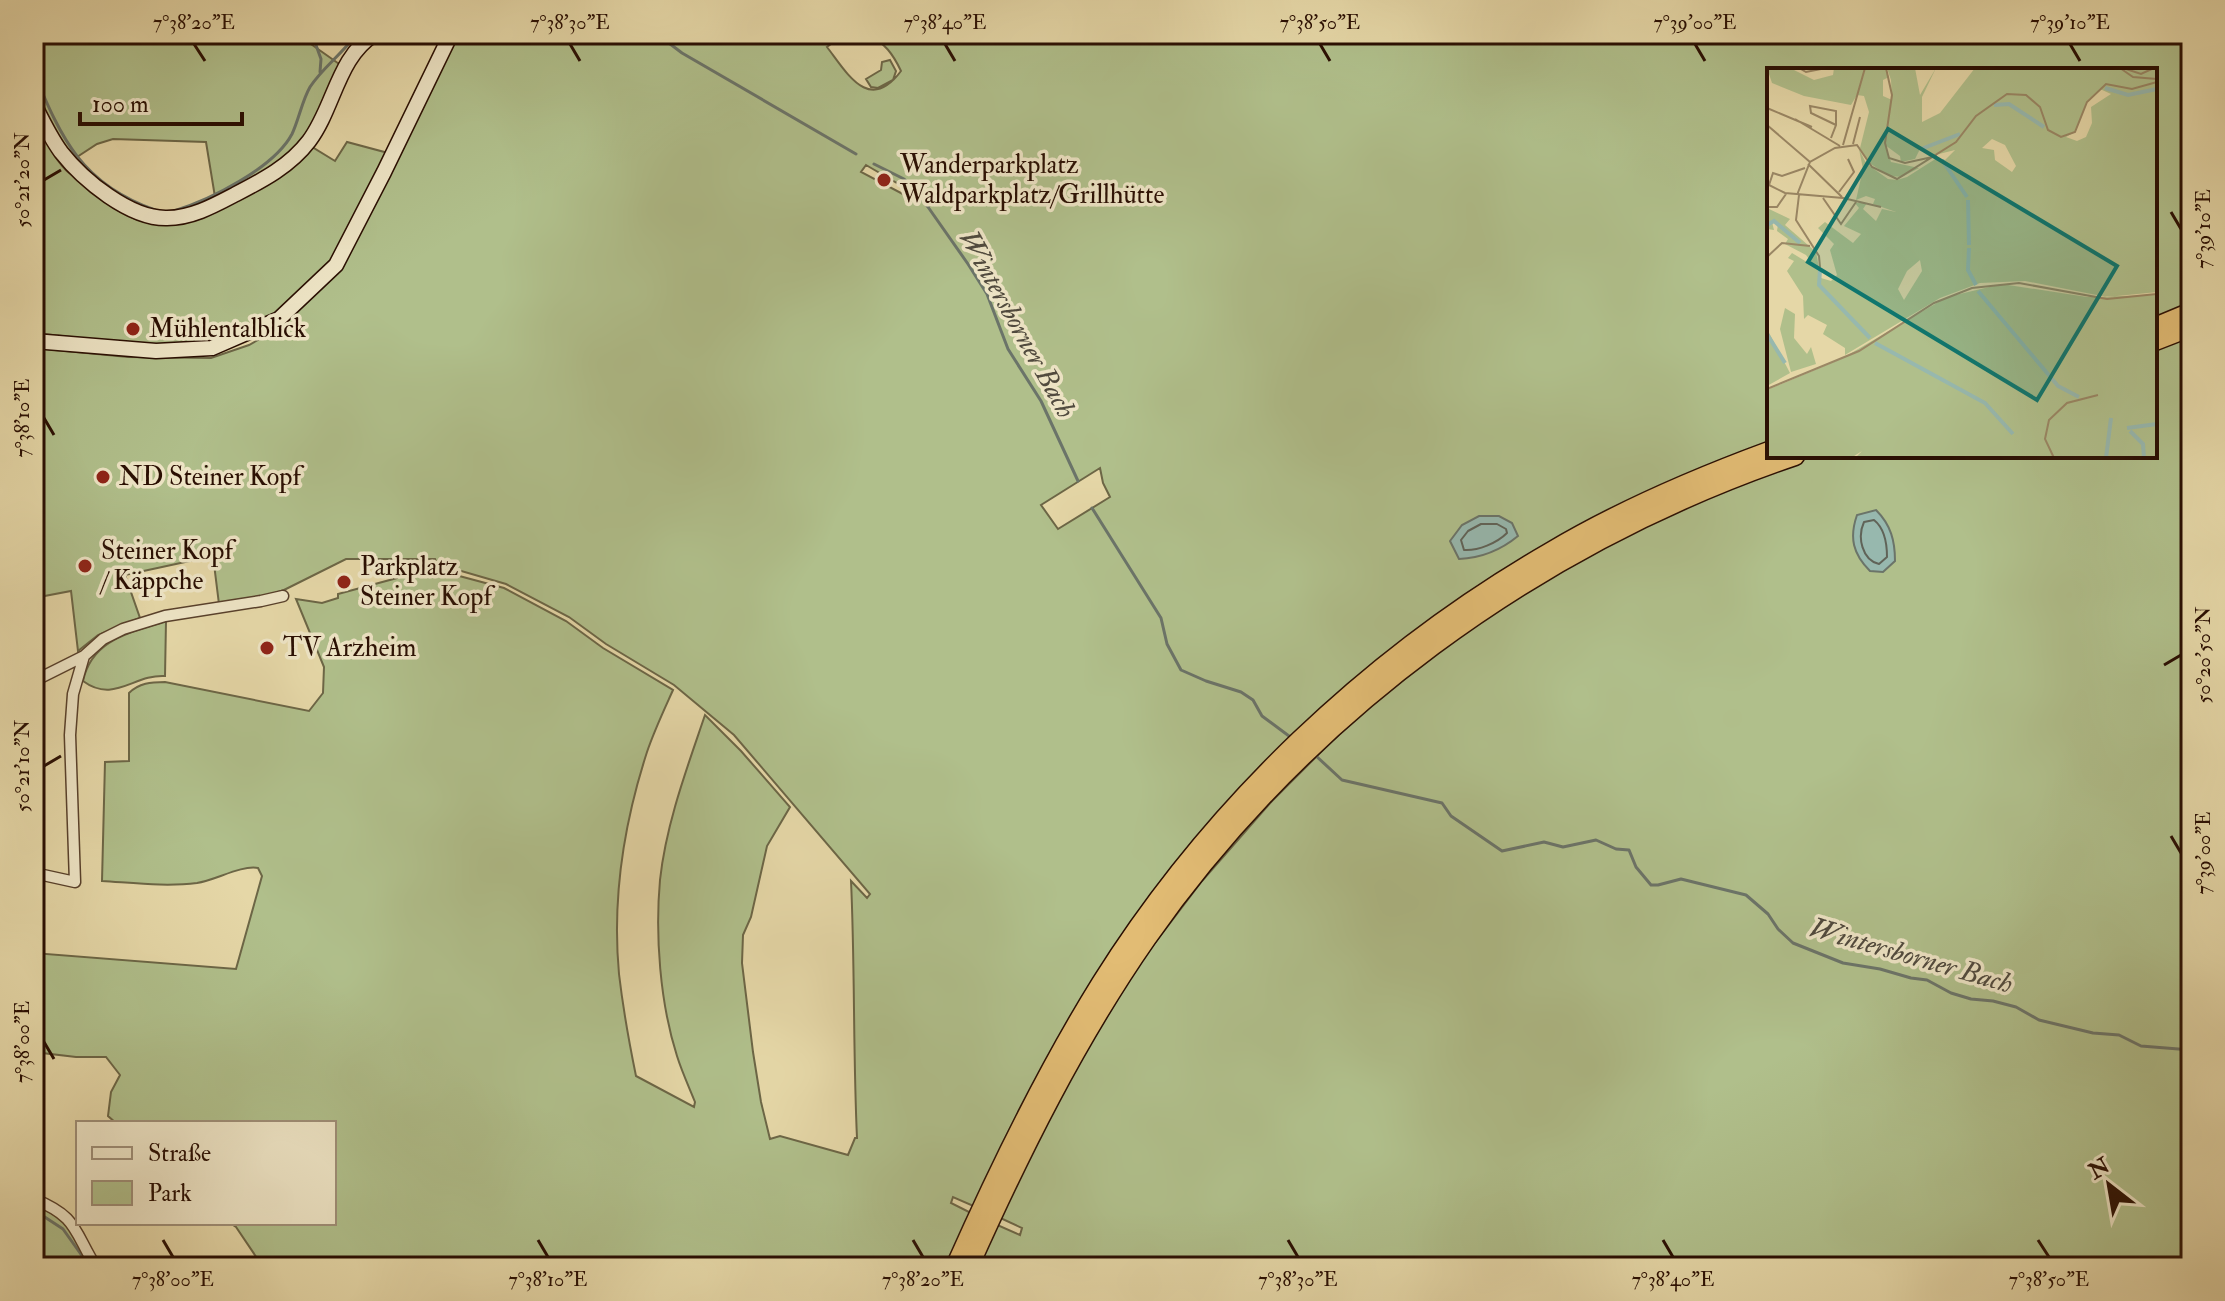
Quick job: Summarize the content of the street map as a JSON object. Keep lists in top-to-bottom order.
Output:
{
  "water": ["Wintersborner Bach"],
  "places": [
    "Wanderparkplatz Waldparkplatz/Grillhütte",
    "Mühlentalblick",
    "ND Steiner Kopf",
    "Steiner Kopf / Käppche",
    "Parkplatz Steiner Kopf",
    "TV Arzheim"
  ],
  "legend": ["Straße", "Park"],
  "scale_bar": "100 m",
  "north": "top left",
  "coordinates": [
    "7°38'20\"E",
    "7°38'30\"E",
    "7°38'40\"E",
    "7°38'50\"E",
    "7°39'00\"E",
    "7°39'10\"E",
    "50°21'20\"N",
    "7°38'10\"E",
    "50°20'50\"N",
    "50°21'10\"N",
    "7°38'00\"E"
  ]
}
